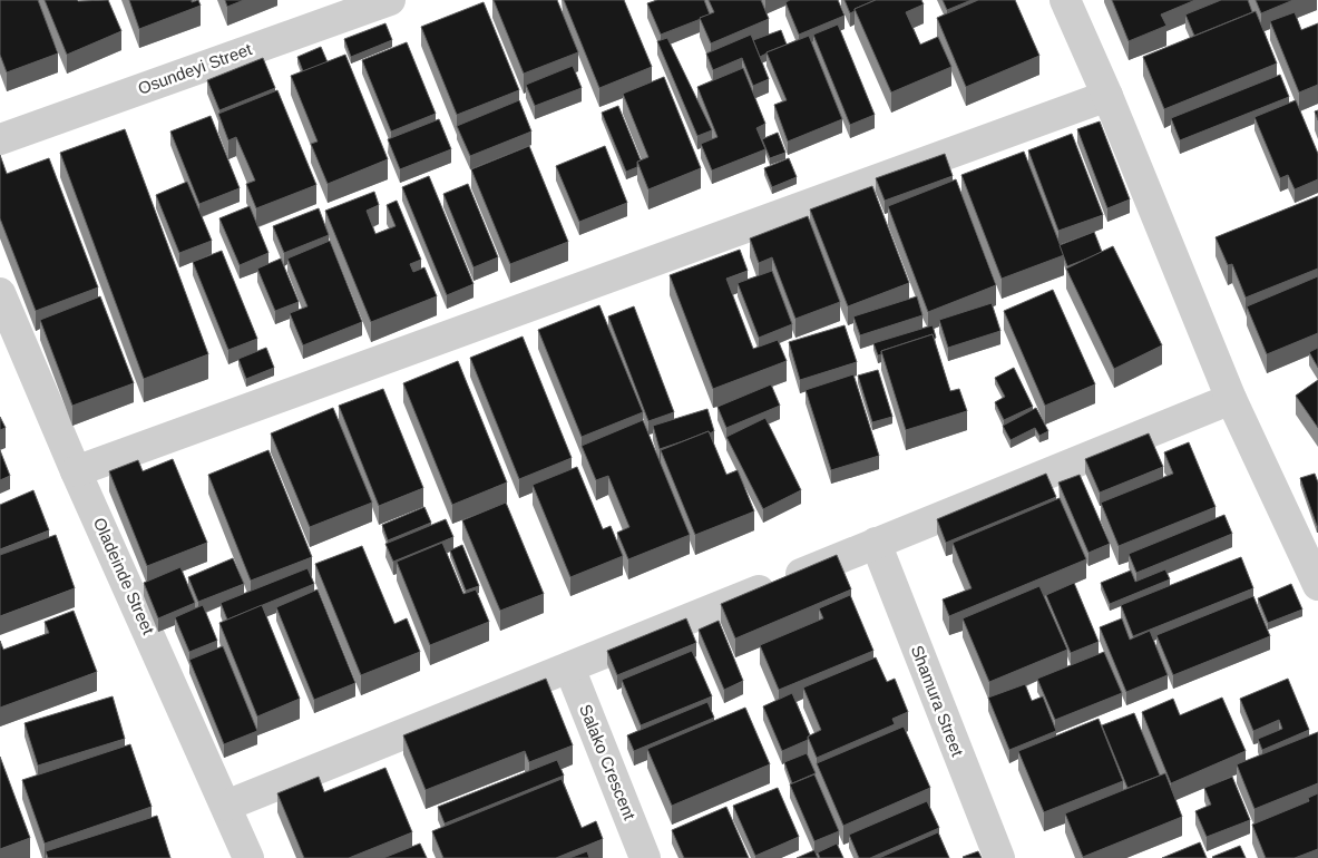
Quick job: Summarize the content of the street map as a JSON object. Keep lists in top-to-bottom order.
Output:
{
  "streets": {
    "street": [
      "Osundeyi Street",
      "Oladeinde Street",
      "Shamura Street",
      "Salako Crescent"
    ]
  }
}
